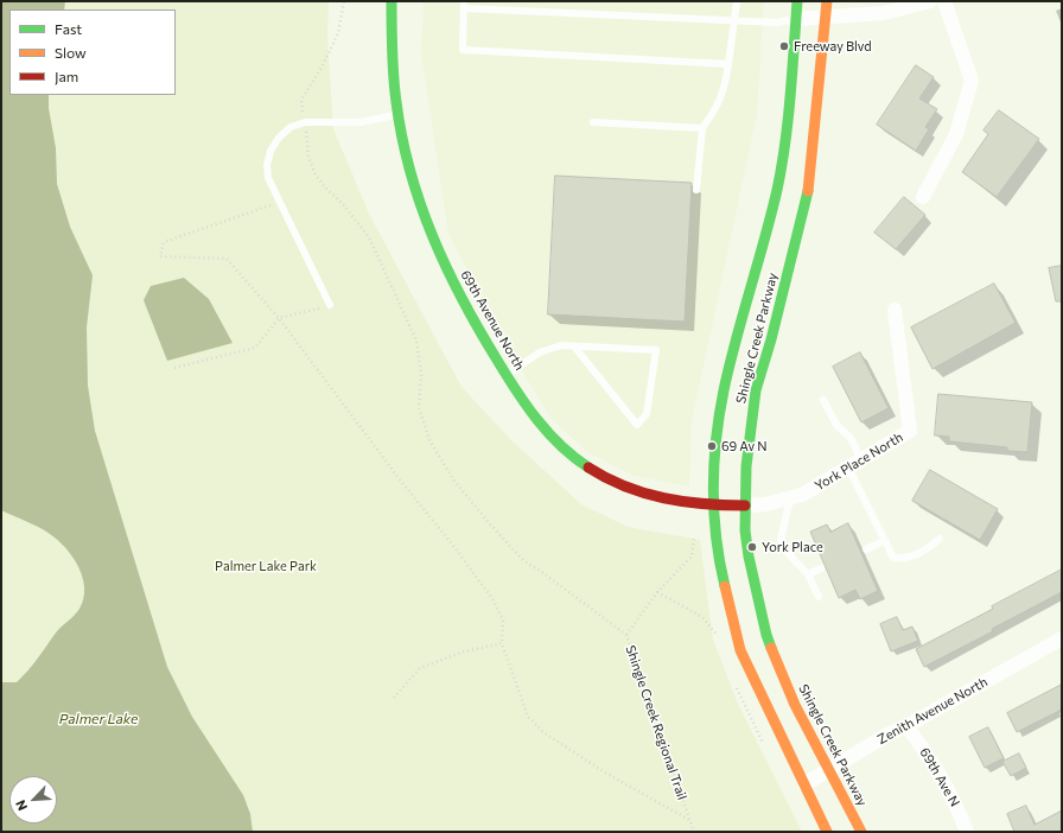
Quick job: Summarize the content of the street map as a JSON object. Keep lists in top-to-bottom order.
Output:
{
  "streets": {
    "street": [
      "69th Avenue North",
      "Shingle Creek Parkway",
      "York Place North",
      "Zenith Avenue North",
      "69th Ave N"
    ],
    "path": ["Shingle Creek Regional Trail"]
  },
  "crossings": [
    ["69th Avenue North", "Shingle Creek Parkway"],
    ["69th Avenue North", "York Place North"],
    ["Shingle Creek Parkway", "York Place North"],
    ["Shingle Creek Parkway", "Zenith Avenue North"],
    ["Zenith Avenue North", "69th Ave N"]
  ],
  "water": ["Palmer Lake"],
  "parks": ["Palmer Lake Park"],
  "places": ["Freeway Blvd", "69 Av N", "York Place"],
  "legend": ["Fast", "Slow", "Jam"],
  "north": "bottom left"
}
